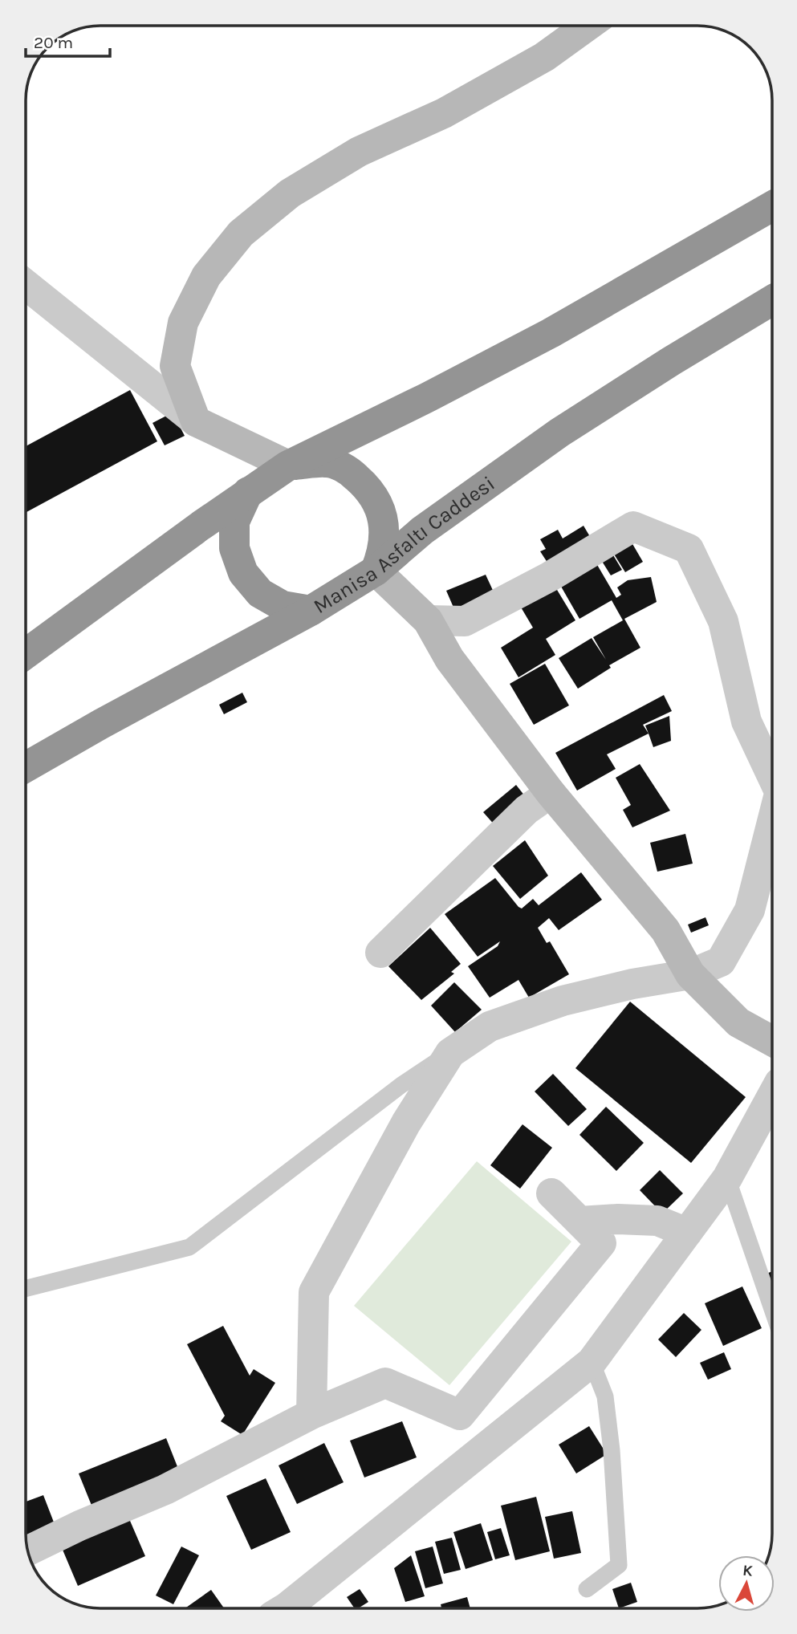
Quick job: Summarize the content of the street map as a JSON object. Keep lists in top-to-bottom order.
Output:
{
  "streets": {
    "highway": ["Manisa Asfaltı Caddesi"]
  },
  "scale_bar": "20 m",
  "north": "top"
}
